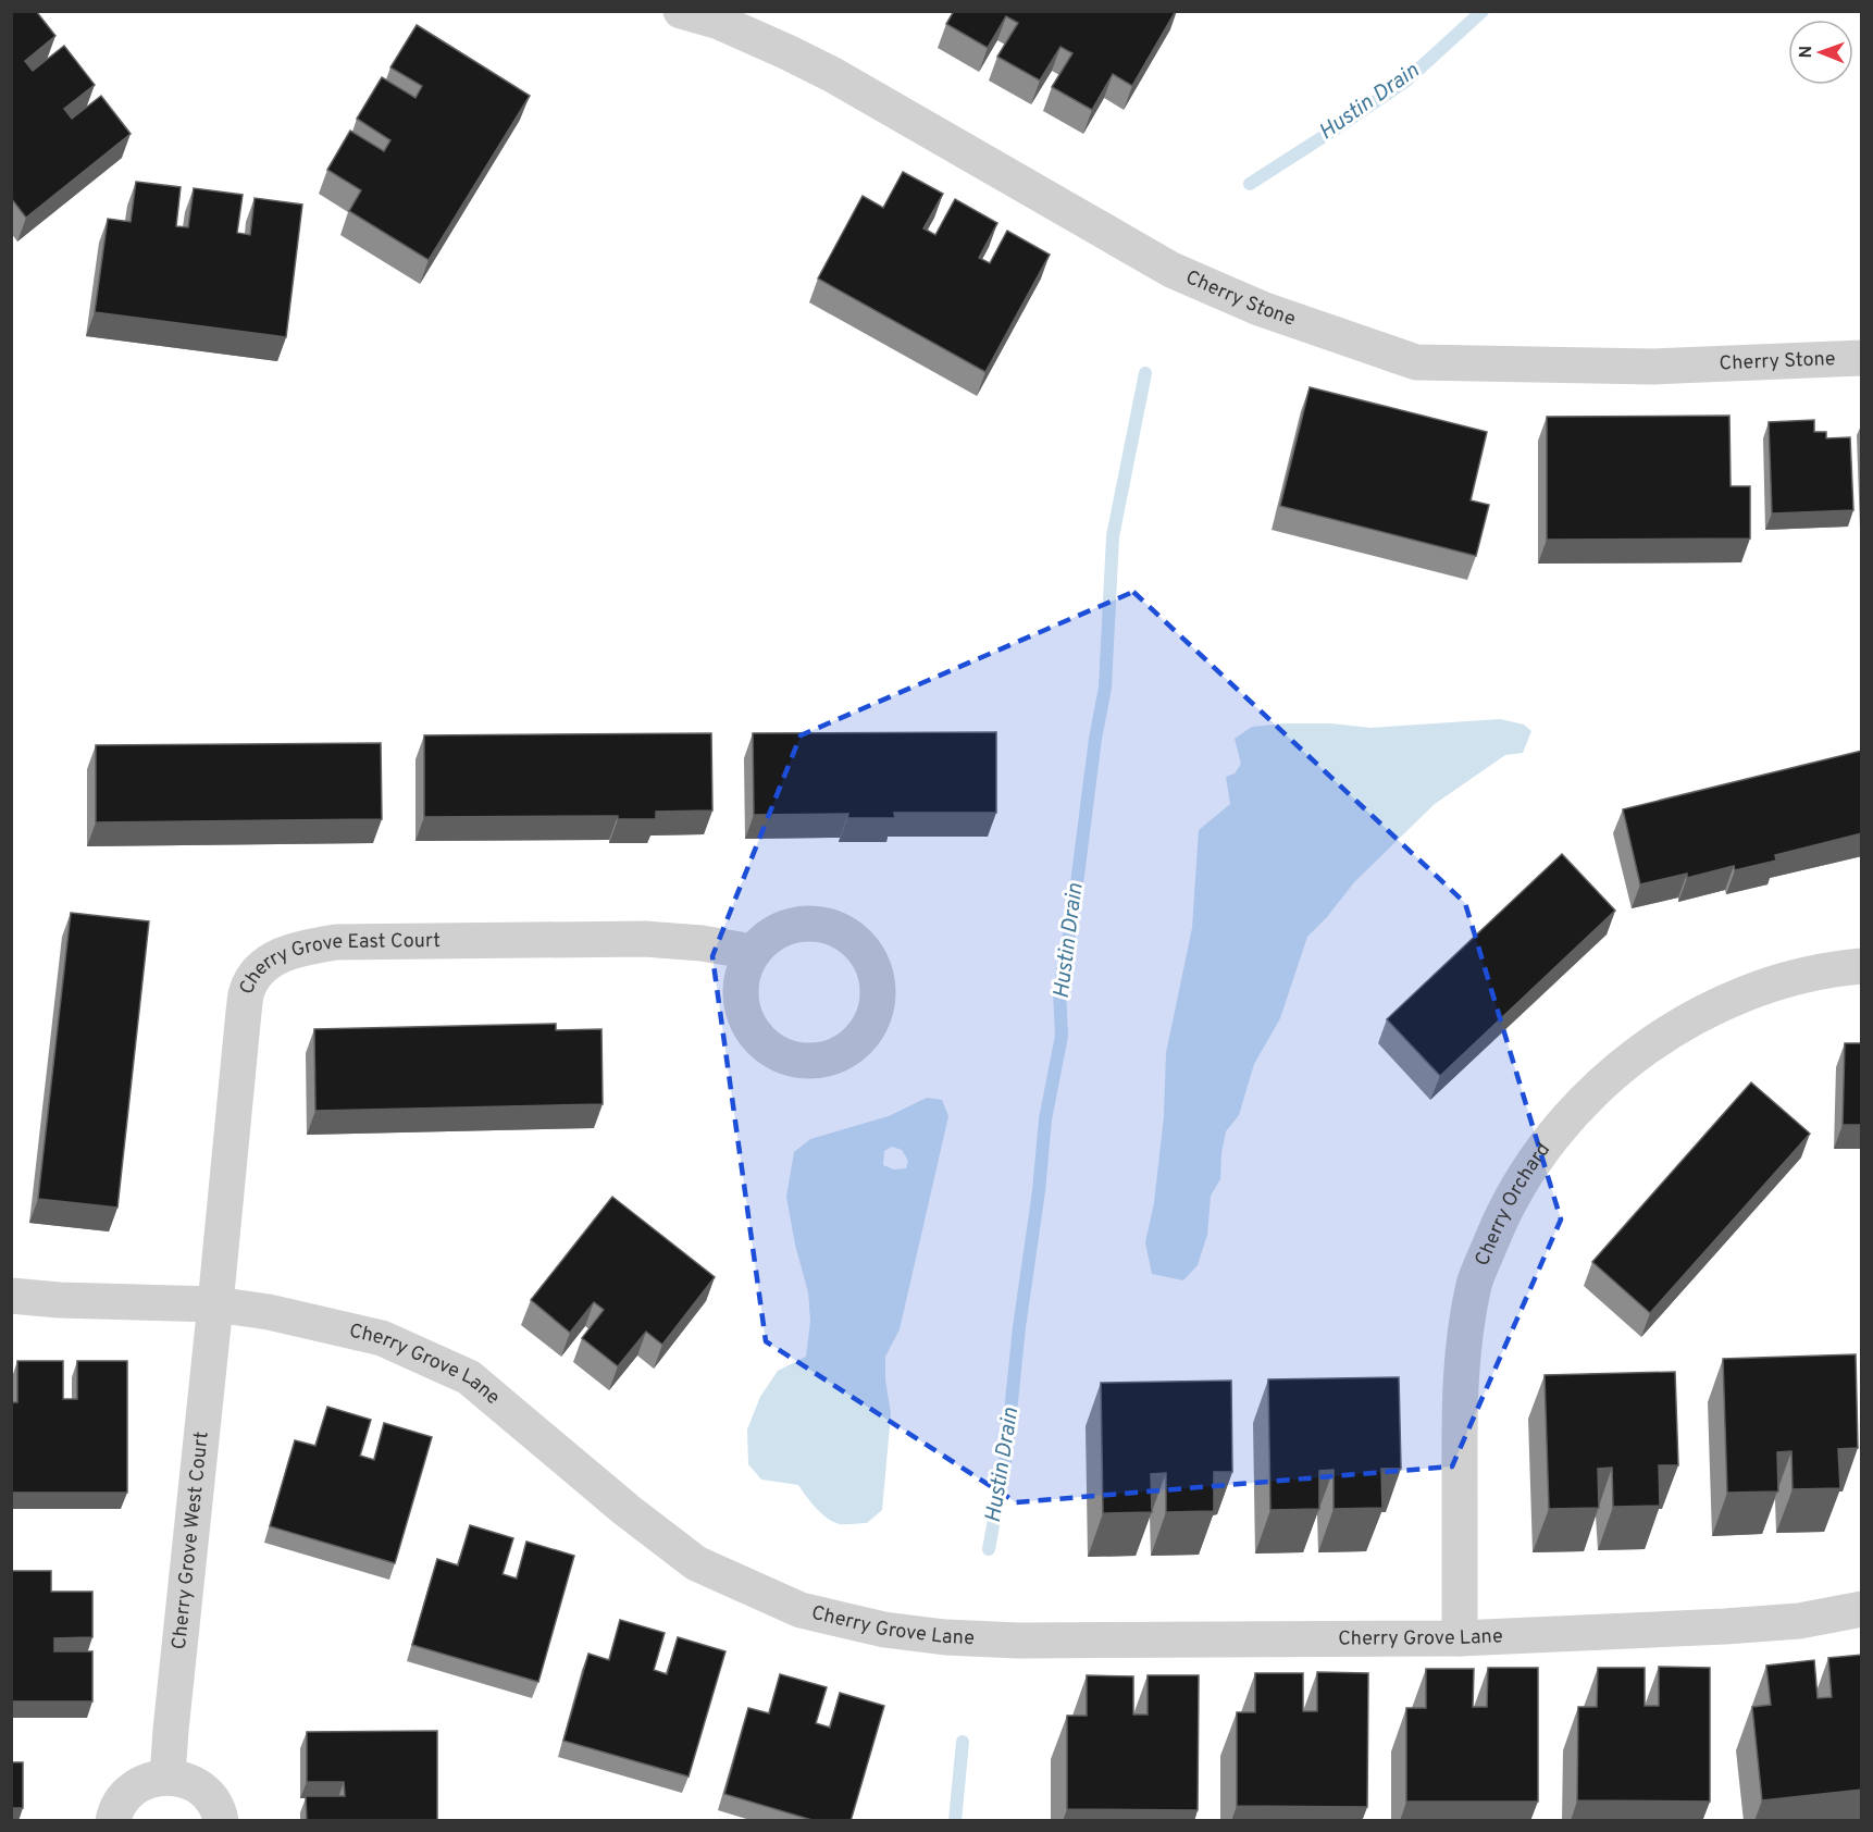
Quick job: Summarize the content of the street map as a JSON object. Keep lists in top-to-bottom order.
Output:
{
  "streets": {
    "street": [
      "Cherry Stone",
      "Cherry Grove East Court",
      "Cherry Orchard",
      "Cherry Grove Lane",
      "Cherry Grove West Court"
    ]
  },
  "crossings": [
    ["Cherry Grove East Court", "Cherry Grove Lane"],
    ["Cherry Grove East Court", "Cherry Grove West Court"],
    ["Cherry Orchard", "Cherry Grove Lane"],
    ["Cherry Grove Lane", "Cherry Grove West Court"]
  ],
  "water": ["Hustin Drain"],
  "north": "left"
}
